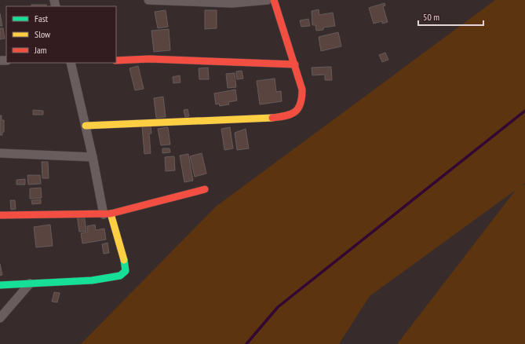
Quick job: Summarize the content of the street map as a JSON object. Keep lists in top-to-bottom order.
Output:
{
  "legend": ["Fast", "Slow", "Jam"],
  "scale_bar": "50 m"
}
